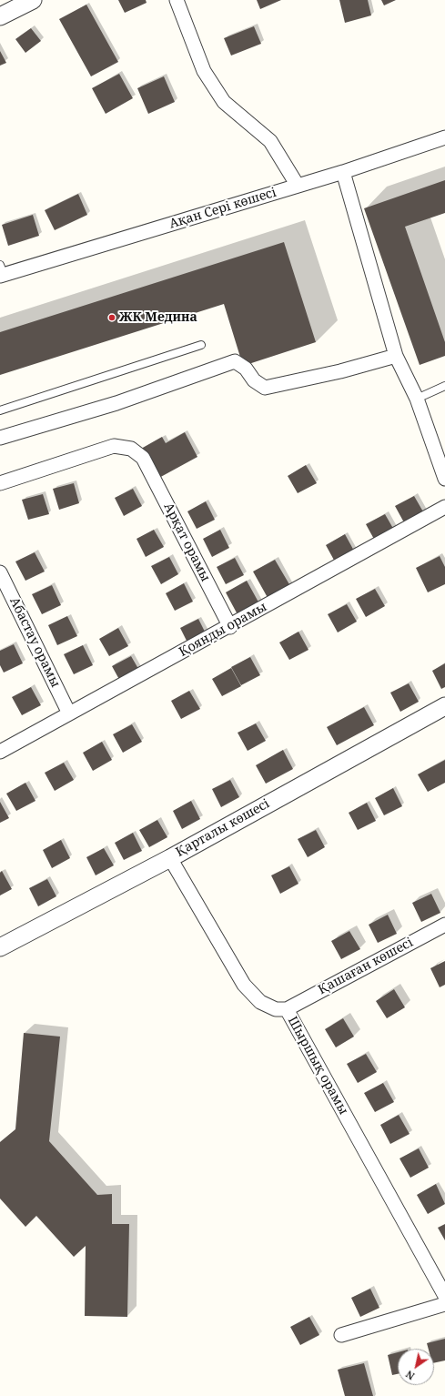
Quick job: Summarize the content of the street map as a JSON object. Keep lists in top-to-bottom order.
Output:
{
  "streets": {
    "street": [
      "Ақан Сері көшесі",
      "Арқат орамы",
      "Қоянды орамы",
      "Абастау орамы",
      "Қарталы көшесі",
      "Қашаған көшесі",
      "Шыршық орамы"
    ]
  },
  "crossings": [
    ["Арқат орамы", "Қоянды орамы"],
    ["Қоянды орамы", "Абастау орамы"],
    ["Қарталы көшесі", "Шыршық орамы"],
    ["Қашаған көшесі", "Шыршық орамы"]
  ],
  "places": ["ЖК Медина"],
  "north": "bottom left"
}
